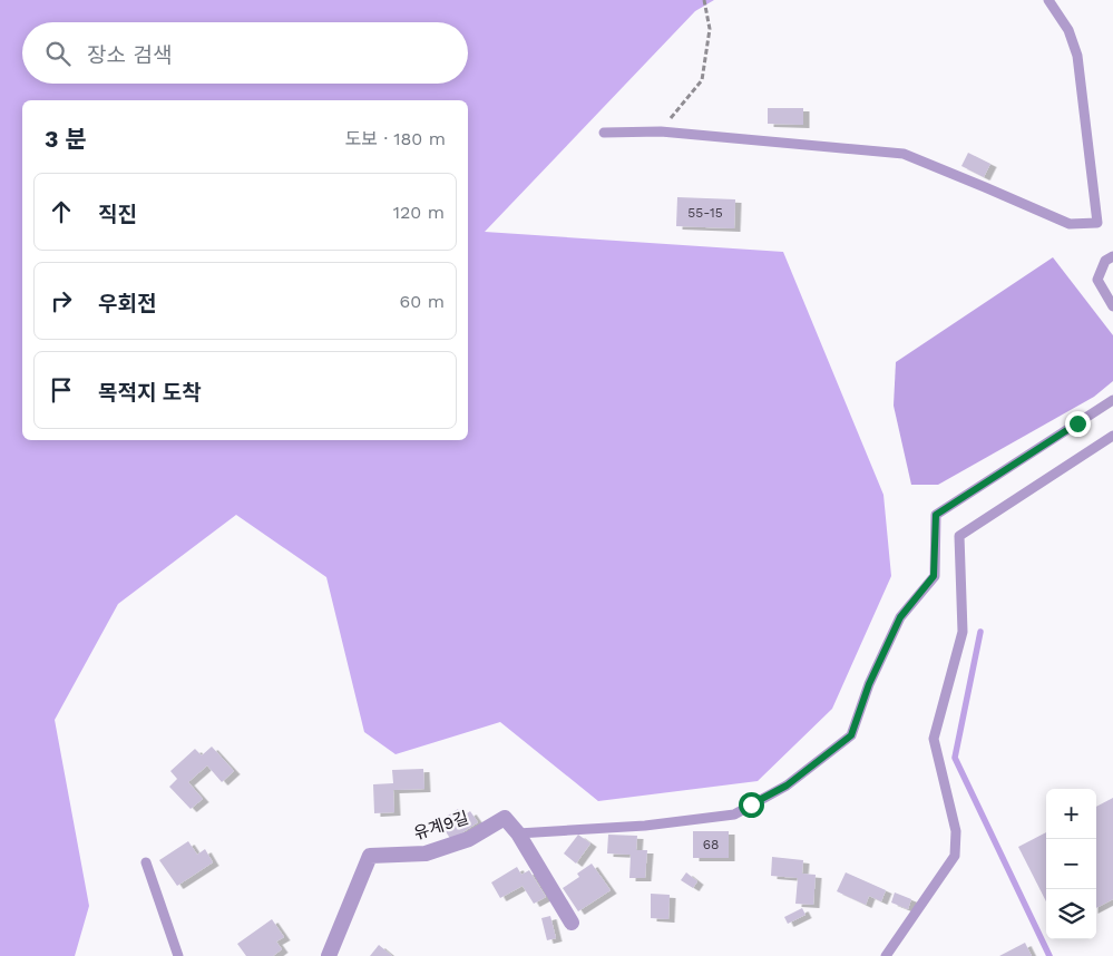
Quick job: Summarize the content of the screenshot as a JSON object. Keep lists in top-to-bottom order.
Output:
{
  "streets": {
    "street": ["유계9길"]
  },
  "house_numbers": ["55-15", "68"],
  "page": {
    "search": "장소 검색",
    "heading": ["3 분", "도보 · 180 m"],
    "list": [
      ["직진", "120 m"],
      ["우회전", "60 m"],
      "목적지 도착"
    ],
    "map_buttons": ["+", "−"]
  }
}
